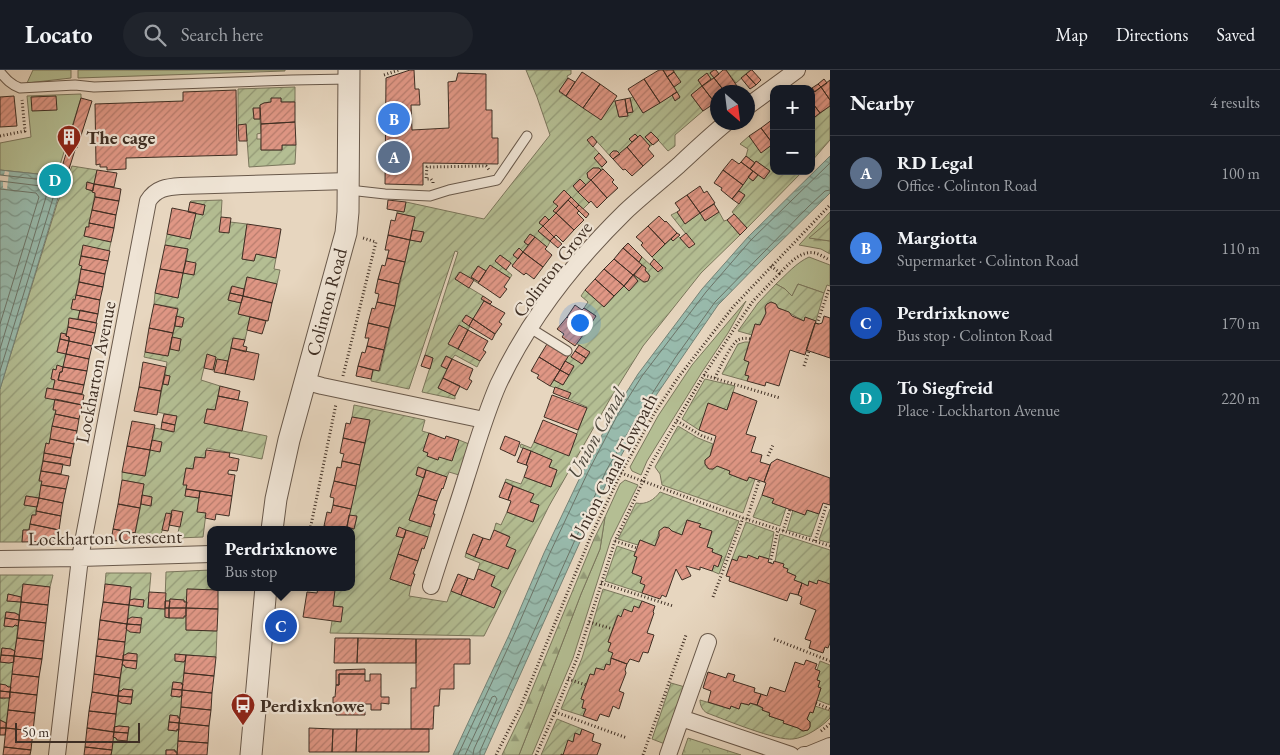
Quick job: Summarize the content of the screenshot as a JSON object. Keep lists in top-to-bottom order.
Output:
{
  "streets": {
    "street": [
      "Colinton Grove",
      "Colinton Road",
      "Lockharton Avenue",
      "Lockharton Crescent"
    ],
    "path": ["Union Canal Towpath"]
  },
  "crossings": [
    ["Colinton Road", "Lockharton Avenue"],
    ["Lockharton Avenue", "Lockharton Crescent"]
  ],
  "water": ["Union Canal"],
  "places": {
    "building": ["The cage"],
    "bus stop": ["Perdixknowe"]
  },
  "scale_bar": "50 m",
  "north": "bottom right",
  "page": {
    "header": "Locato",
    "search": "Search here",
    "nav": ["Map", "Directions", "Saved"],
    "heading": ["Nearby", "4 results"],
    "map_buttons": ["+", "−"],
    "pins": [
      "B",
      "A",
      "D",
      "C"
    ],
    "list": [
      {
        "mark": "A",
        "name": "RD Legal",
        "note": "Office · Colinton Road",
        "value": "100 m"
      },
      {
        "mark": "B",
        "name": "Margiotta",
        "note": "Supermarket · Colinton Road",
        "value": "110 m"
      },
      {
        "mark": "C",
        "name": "Perdrixknowe",
        "note": "Bus stop · Colinton Road",
        "value": "170 m"
      },
      {
        "mark": "D",
        "name": "To Siegfreid",
        "note": "Place · Lockharton Avenue",
        "value": "220 m"
      }
    ],
    "popup": ["Perdrixknowe", "Bus stop"],
    "scale": "50 m"
  }
}
